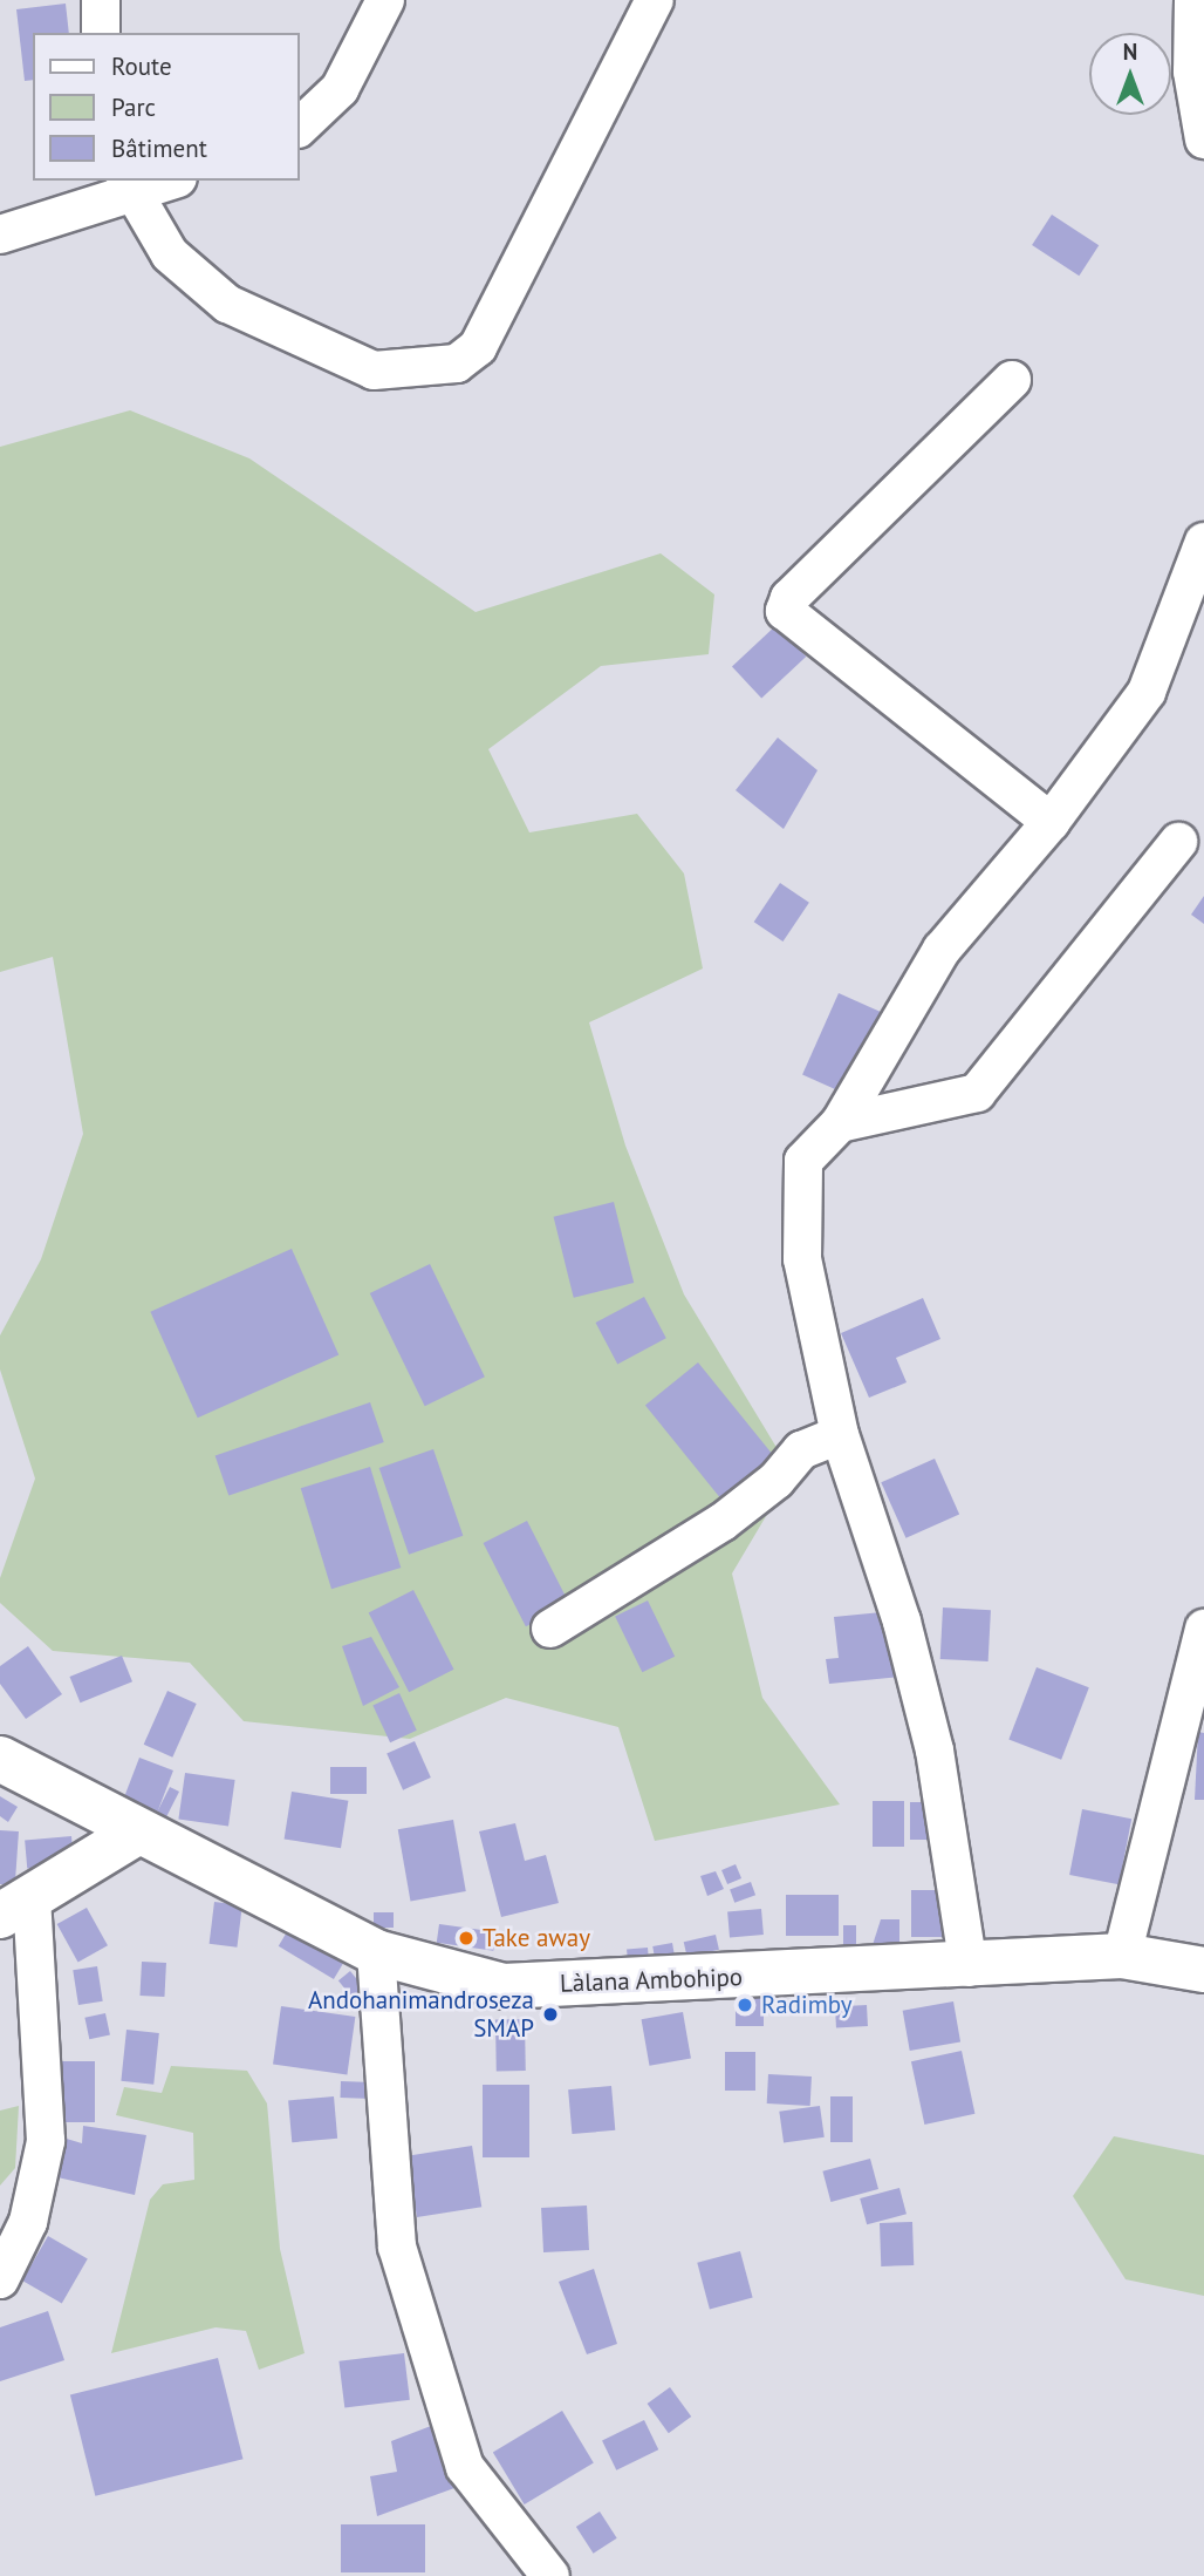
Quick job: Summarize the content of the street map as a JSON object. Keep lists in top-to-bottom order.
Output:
{
  "streets": {
    "street": ["Làlana Ambohipo"]
  },
  "places": ["Take away", "Radimby", "Andohanimandroseza SMAP"],
  "legend": ["Route", "Parc", "Bâtiment"],
  "north": "top"
}
